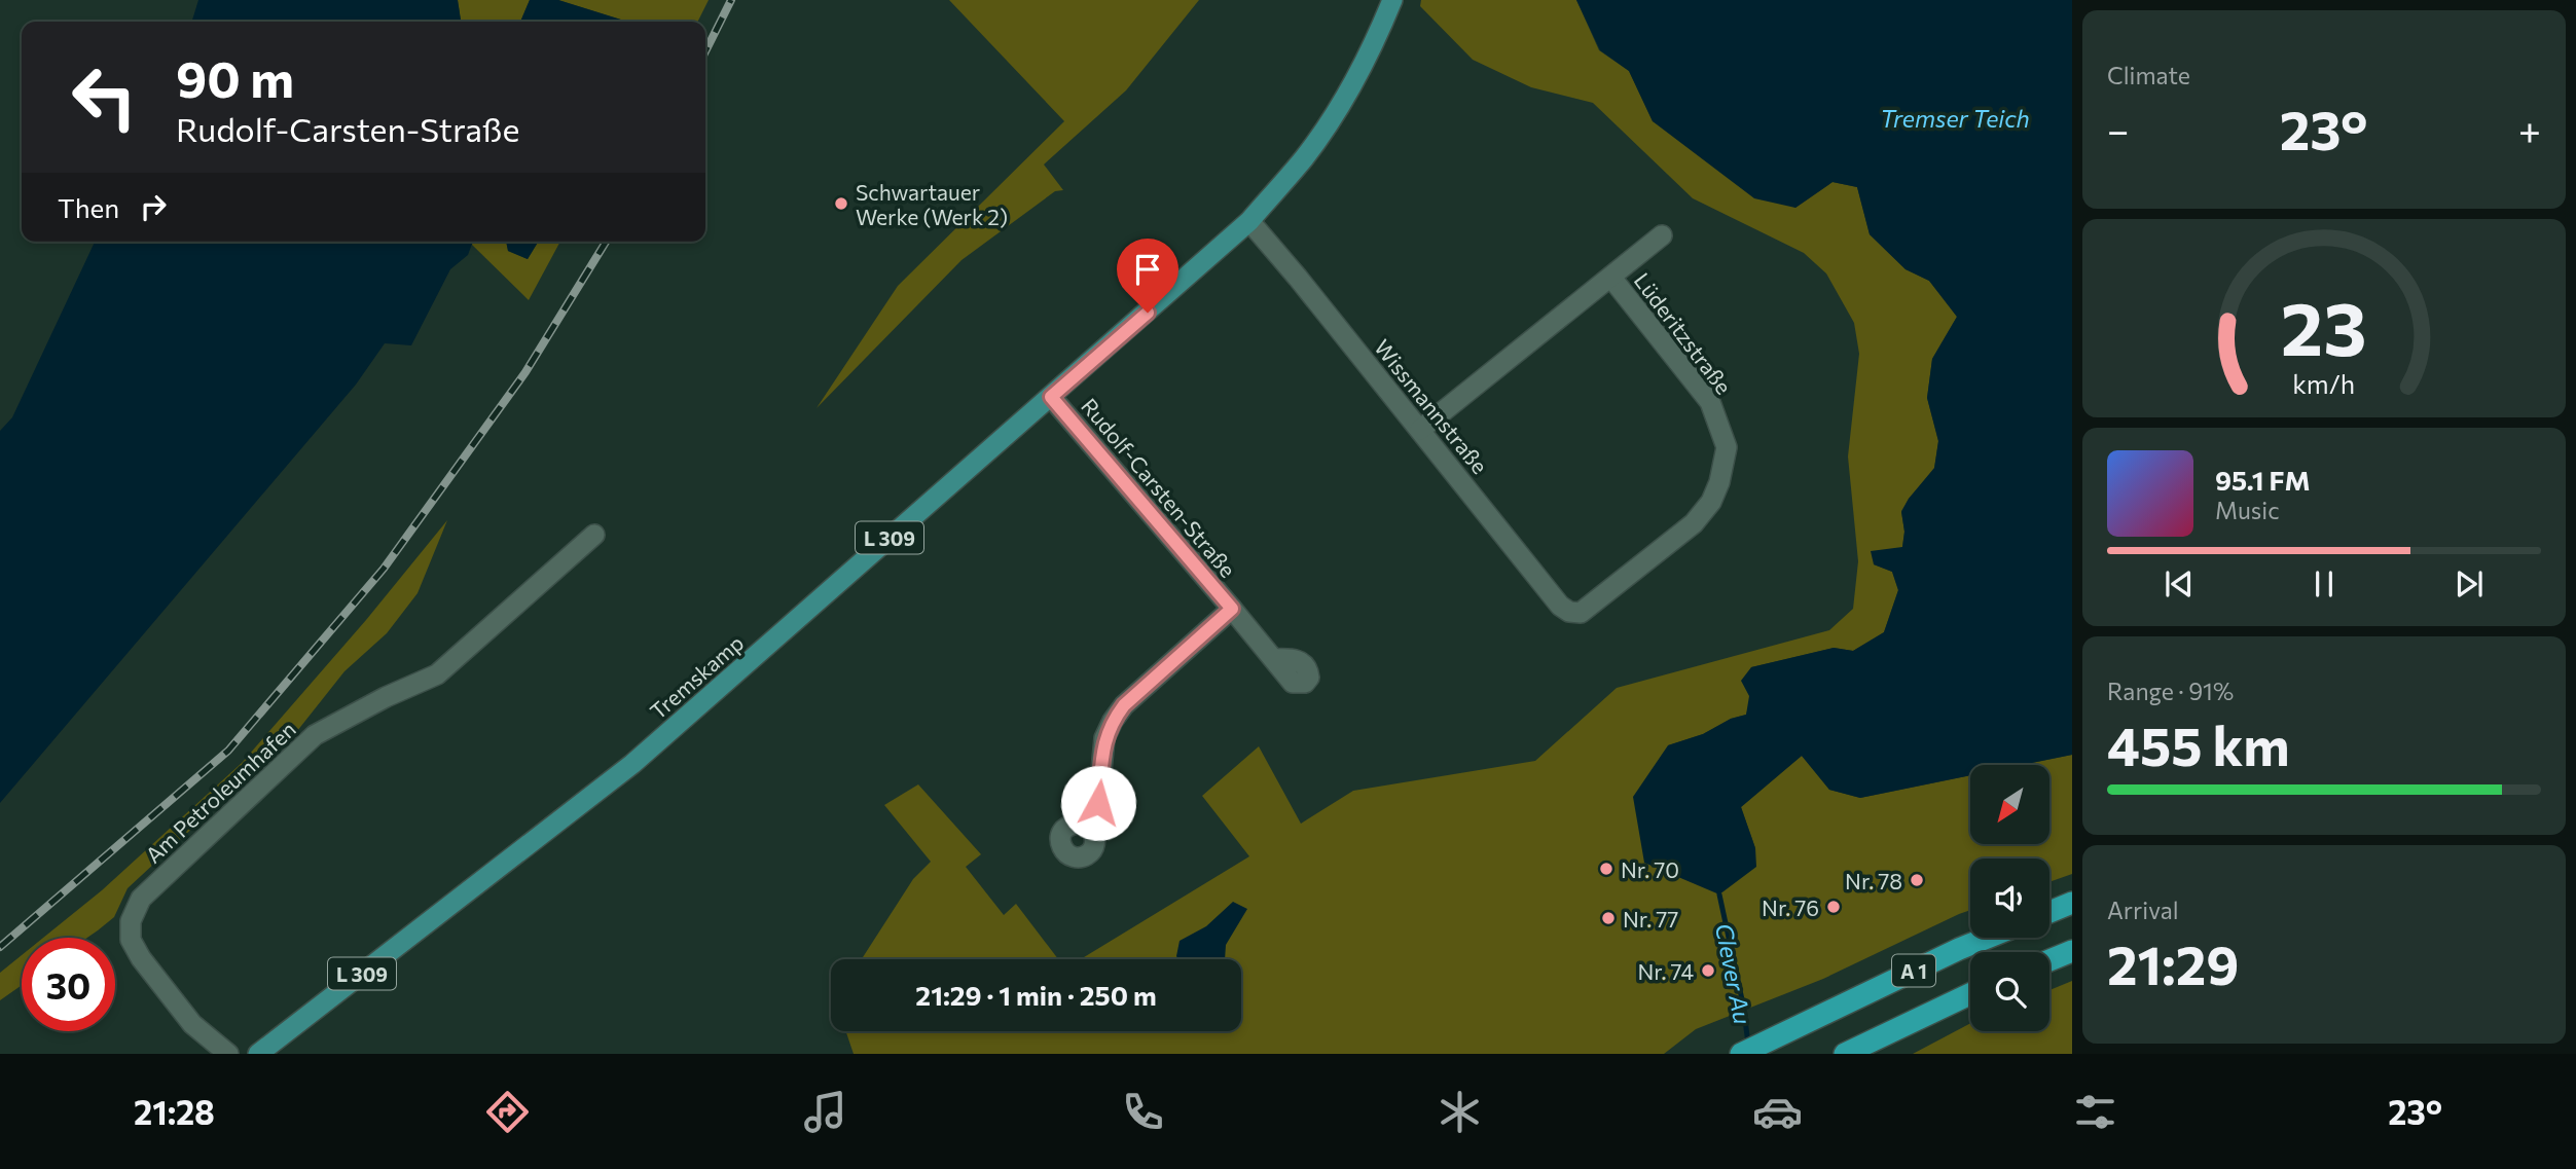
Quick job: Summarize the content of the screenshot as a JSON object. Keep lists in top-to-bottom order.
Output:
{
  "streets": {
    "highway": ["A 1"],
    "main road": ["L 309", "Tremskamp"],
    "street": [
      "Lüderitzstraße",
      "Wissmannstraße",
      "Rudolf-Carsten-Straße",
      "Am Petroleumhafen"
    ]
  },
  "crossings": [
    ["Lüderitzstraße", "Wissmannstraße"],
    ["Wissmannstraße", "L 309"],
    ["Wissmannstraße", "Tremskamp"],
    ["Rudolf-Carsten-Straße", "Tremskamp"],
    ["L 309", "Tremskamp"]
  ],
  "water": ["Tremser Teich", "Clever Au"],
  "places": [
    "Schwartauer Werke (Werk 2)",
    "Nr. 70",
    "Nr. 78",
    "Nr. 76",
    "Nr. 77",
    "Nr. 74"
  ],
  "north": "bottom left",
  "page": {
    "tile": [
      "Climate",
      ["Range · 91%", "455 km"],
      ["Arrival", "21:29"]
    ],
    "turn": ["90 m", "Rudolf-Carsten-Straße"],
    "heat": ["−", "23°", "+"],
    "then": "Then",
    "song": ["95.1 FM", "Music"],
    "limit": "30",
    "trip": "21:29 · 1 min · 250 m",
    "tabs": ["21:28", "23°"],
    "gauge": ["23", "km/h"]
  }
}
